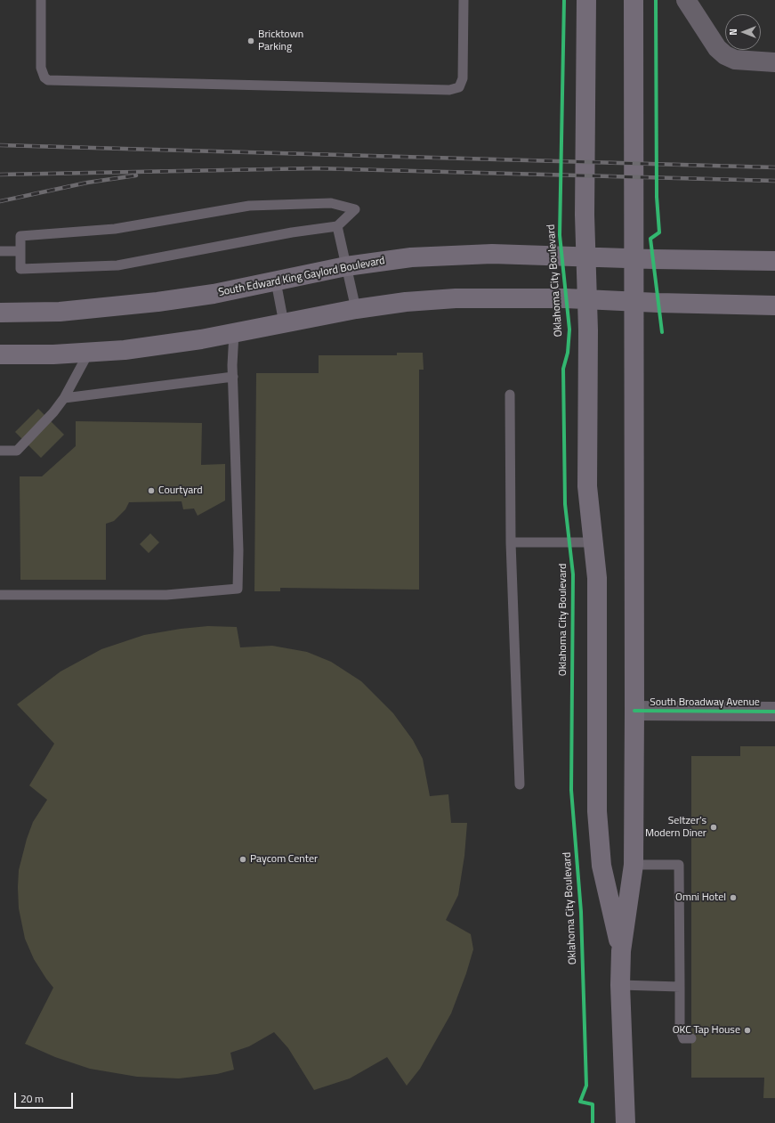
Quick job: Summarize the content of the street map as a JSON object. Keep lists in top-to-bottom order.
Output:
{
  "streets": {
    "main road": ["South Edward King Gaylord Boulevard"],
    "street": ["South Broadway Avenue"],
    "cycle path": ["Oklahoma City Boulevard"]
  },
  "places": [
    "Bricktown Parking",
    "Courtyard",
    "Seltzer’s Modern Diner",
    "Paycom Center",
    "Omni Hotel",
    "OKC Tap House"
  ],
  "scale_bar": "20 m",
  "north": "left"
}
